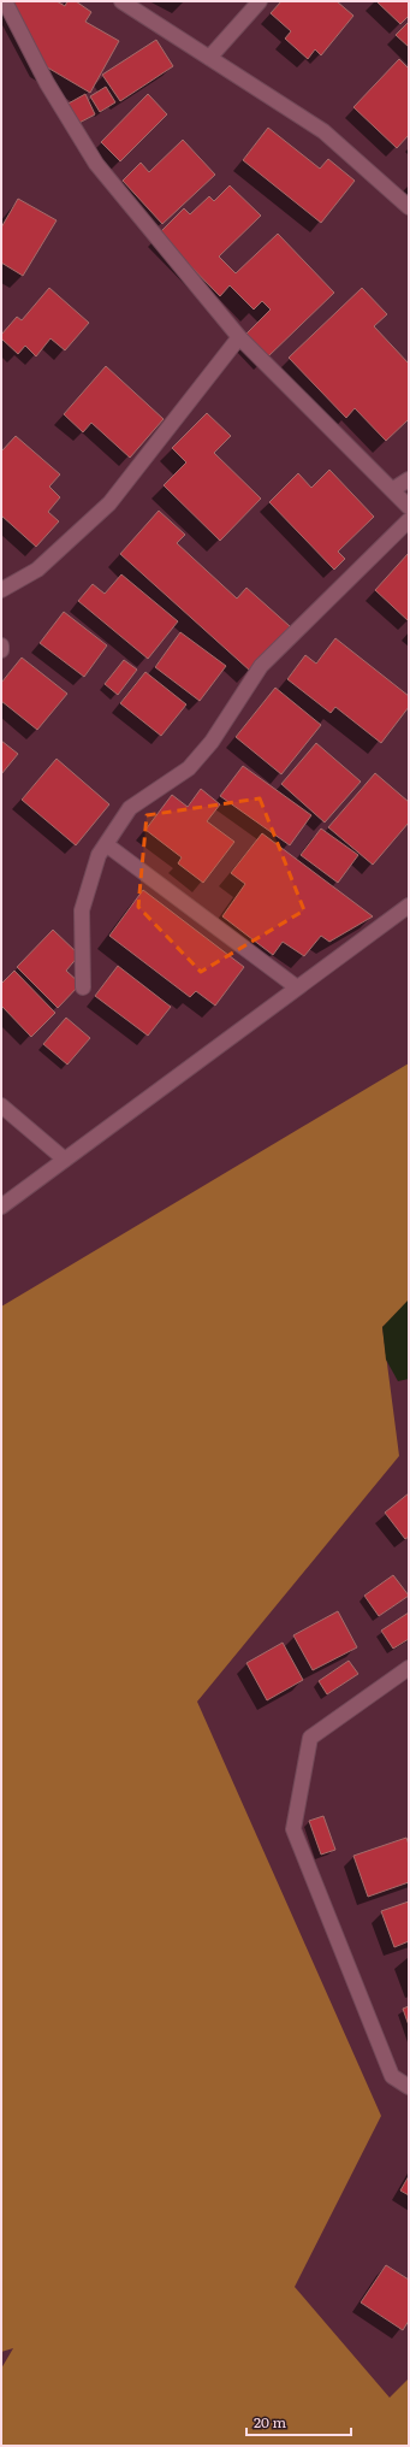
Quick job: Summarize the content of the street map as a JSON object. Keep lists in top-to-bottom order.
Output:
{
  "scale_bar": "20 m"
}
